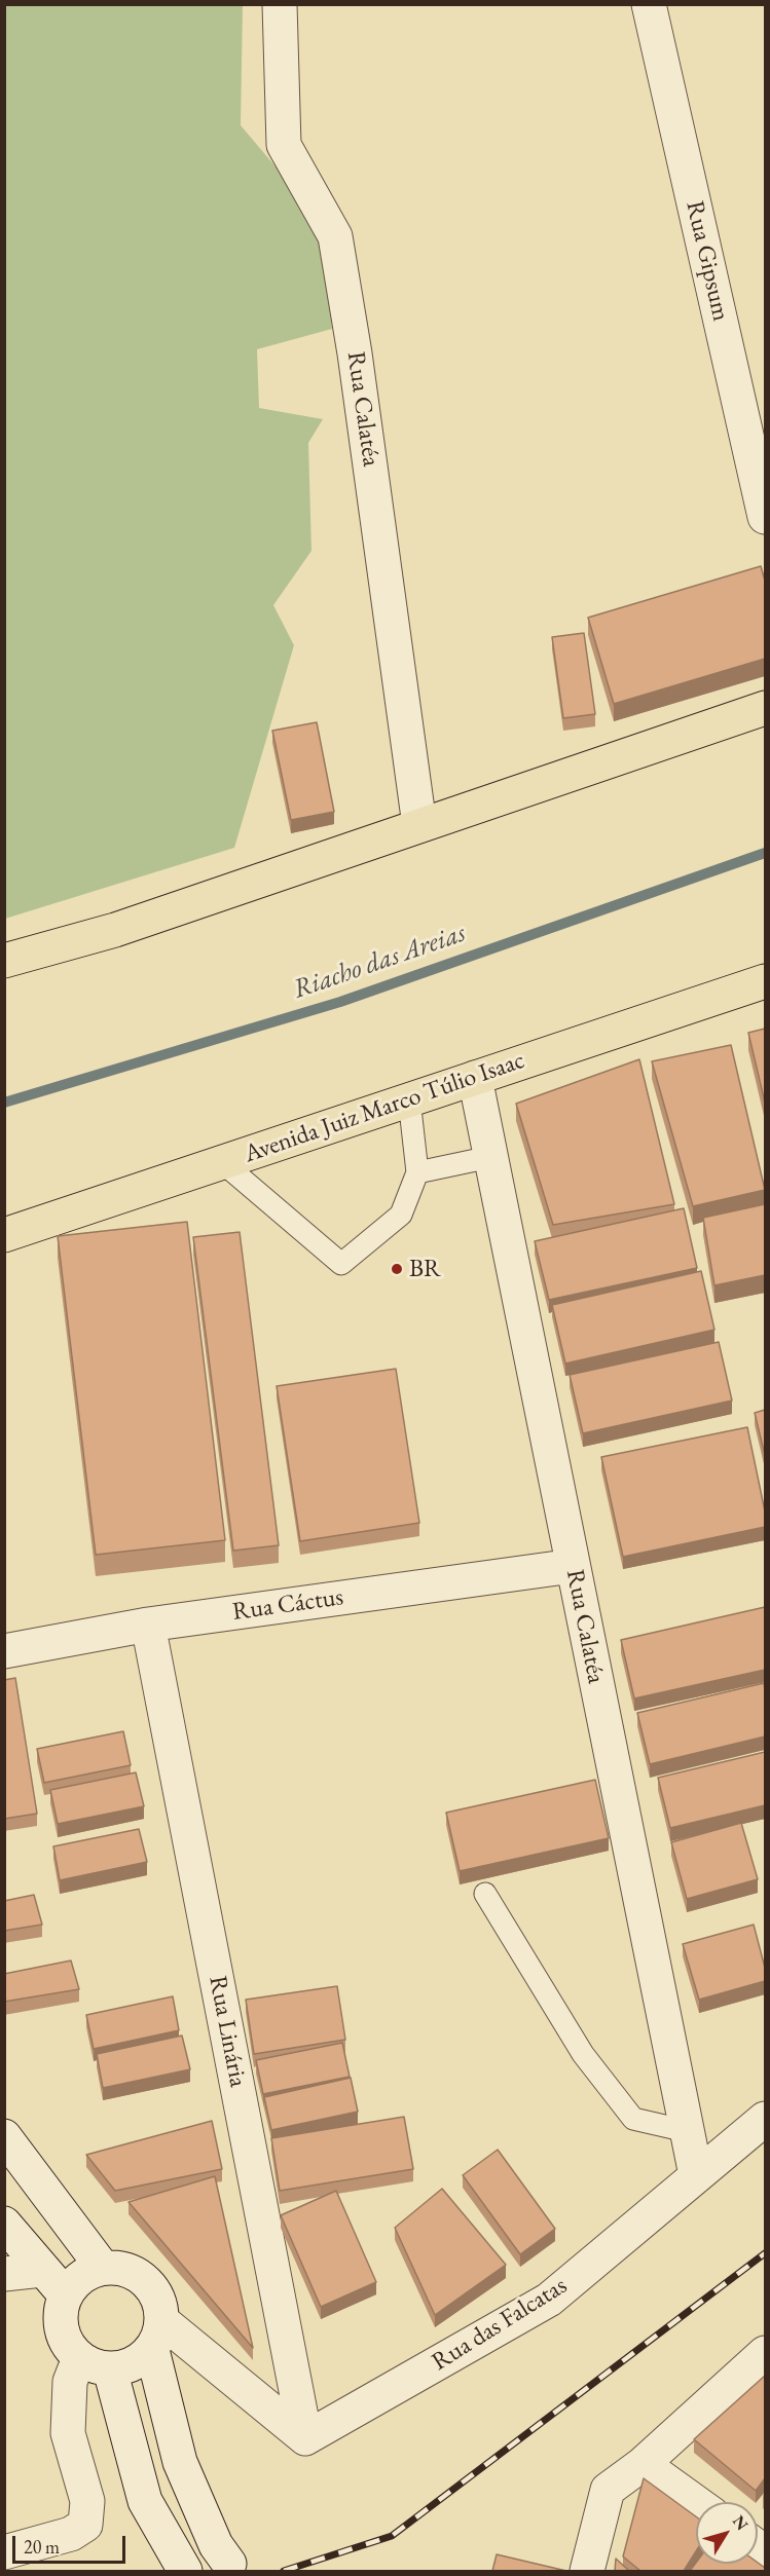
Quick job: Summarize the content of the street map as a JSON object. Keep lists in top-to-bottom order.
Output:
{
  "streets": {
    "main road": ["Avenida Juiz Marco Túlio Isaac"],
    "street": [
      "Rua Gipsum",
      "Rua Calatéa",
      "Rua Cáctus",
      "Rua Linária",
      "Rua das Falcatas"
    ]
  },
  "crossings": [
    ["Rua Calatéa", "Avenida Juiz Marco Túlio Isaac"],
    ["Rua Calatéa", "Rua Cáctus"],
    ["Rua Calatéa", "Rua das Falcatas"],
    ["Rua Cáctus", "Rua Linária"],
    ["Rua Linária", "Rua das Falcatas"]
  ],
  "water": ["Riacho das Areias"],
  "places": ["BR"],
  "scale_bar": "20 m",
  "north": "top right"
}
